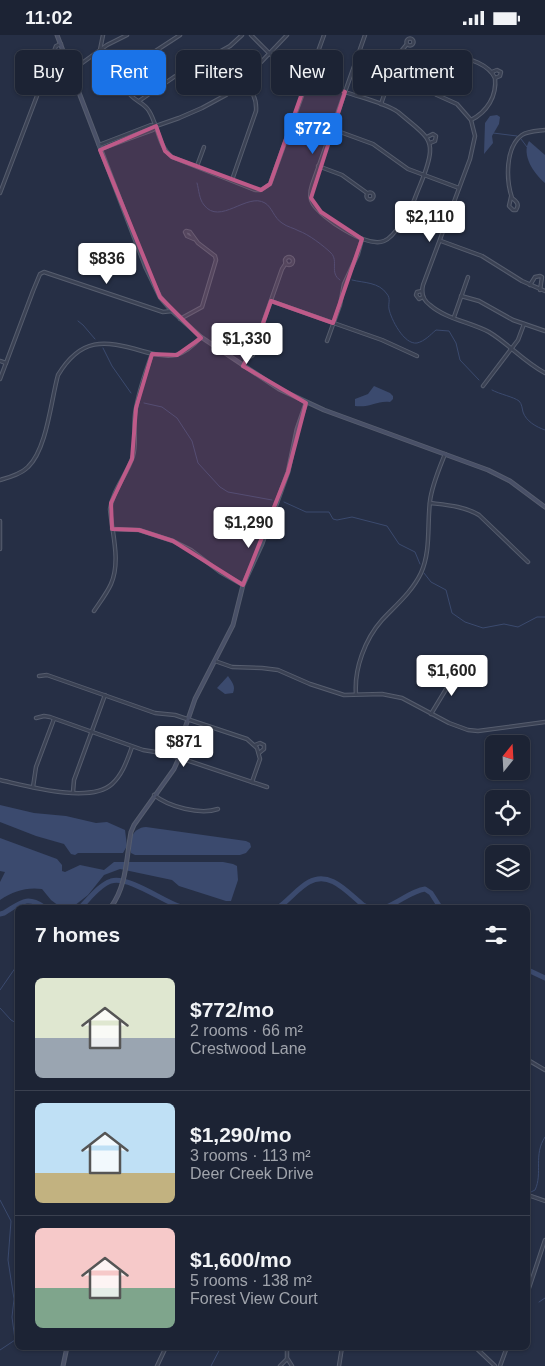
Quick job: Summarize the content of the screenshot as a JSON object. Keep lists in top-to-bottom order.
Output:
{
  "north": "top",
  "page": {
    "status": "11:02",
    "chip": [
      "Buy",
      "Rent",
      "Filters",
      "New",
      "Apartment"
    ],
    "price": [
      "$772",
      "$2,110",
      "$836",
      "$1,330",
      "$1,290",
      "$1,600",
      "$871"
    ],
    "heading": "7 homes",
    "list": [
      {
        "name": "$772/mo",
        "note": "2 rooms · 66 m² · Crestwood Lane"
      },
      {
        "name": "$1,290/mo",
        "note": "3 rooms · 113 m² · Deer Creek Drive"
      },
      {
        "name": "$1,600/mo",
        "note": "5 rooms · 138 m² · Forest View Court"
      }
    ]
  }
}
